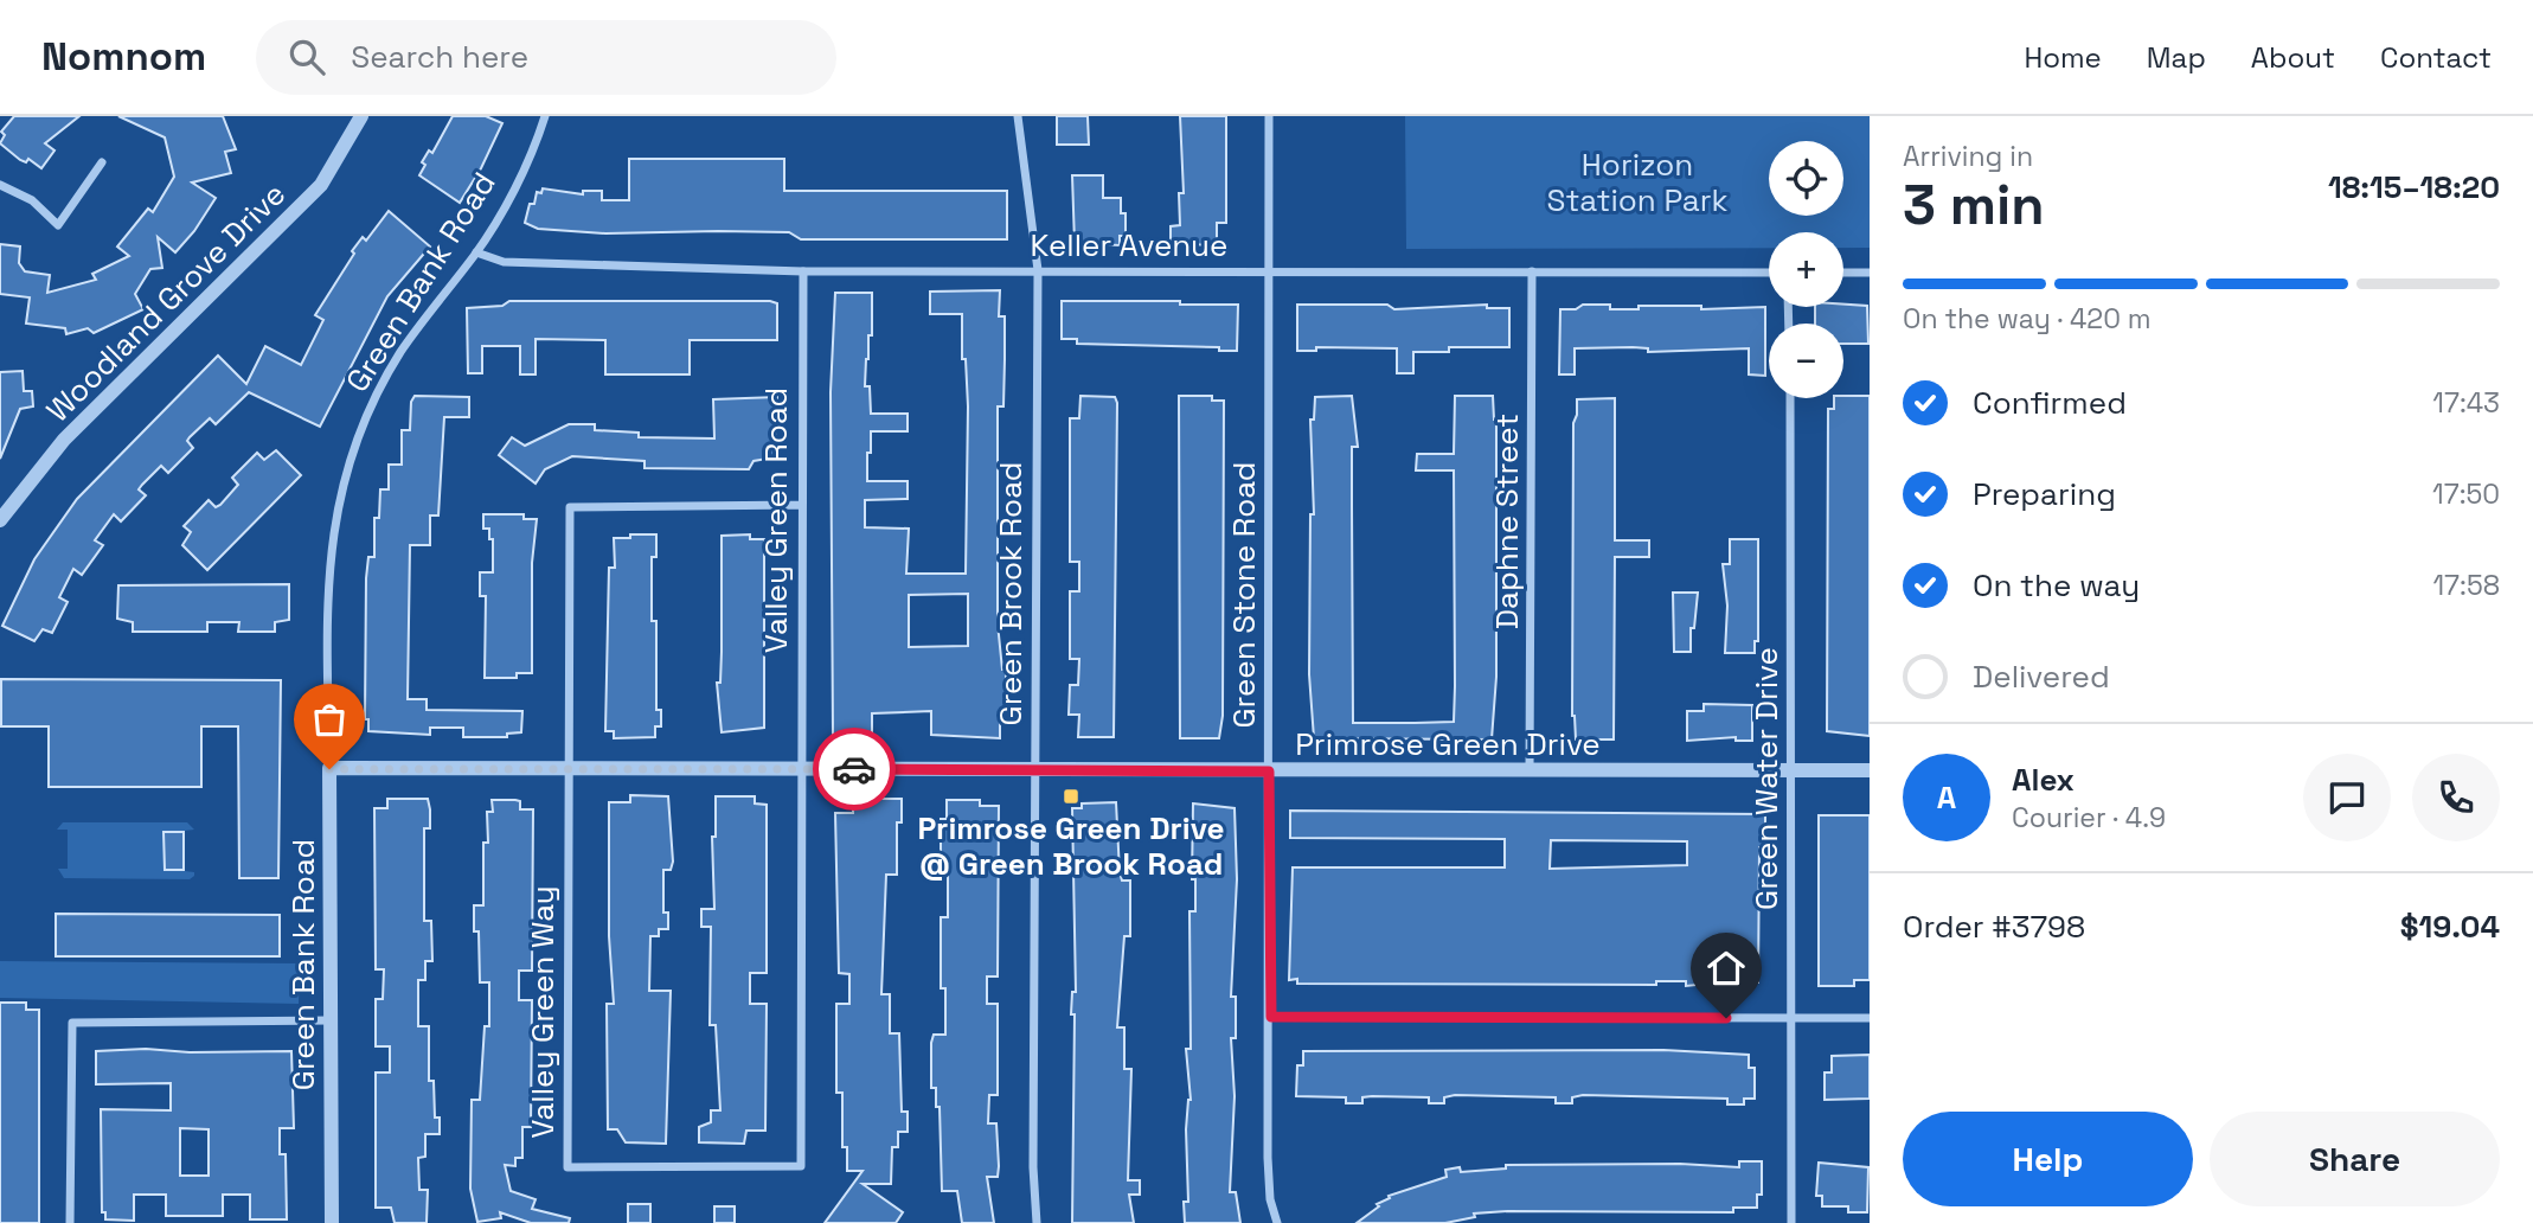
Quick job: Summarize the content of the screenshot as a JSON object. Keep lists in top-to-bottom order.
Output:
{
  "streets": {
    "street": [
      "Keller Avenue",
      "Green Bank Road",
      "Woodland Grove Drive",
      "Valley Green Road",
      "Daphne Street",
      "Green Brook Road",
      "Green Stone Road",
      "Primrose Green Drive",
      "Green Water Drive",
      "Valley Green Way"
    ]
  },
  "crossings": [
    ["Keller Avenue", "Green Bank Road"],
    ["Keller Avenue", "Valley Green Road"],
    ["Keller Avenue", "Daphne Street"],
    ["Keller Avenue", "Green Brook Road"],
    ["Keller Avenue", "Green Stone Road"],
    ["Green Bank Road", "Primrose Green Drive"],
    ["Valley Green Road", "Primrose Green Drive"],
    ["Valley Green Road", "Valley Green Way"],
    ["Daphne Street", "Primrose Green Drive"],
    ["Green Brook Road", "Primrose Green Drive"],
    ["Green Stone Road", "Primrose Green Drive"],
    ["Primrose Green Drive", "Green Water Drive"],
    ["Primrose Green Drive", "Valley Green Way"]
  ],
  "parks": ["Horizon Station Park"],
  "places": {
    "transit": ["Primrose Green Drive @ Green Brook Road"]
  },
  "page": {
    "header": "Nomnom",
    "search": "Search here",
    "nav": [
      "Home",
      "Map",
      "About",
      "Contact"
    ],
    "heading": ["3 min", "Arriving in", "18:15–18:20"],
    "panel": [
      "Alex",
      "Courier · 4.9",
      "Order #3798",
      "$19.04"
    ],
    "map_buttons": ["+", "−"],
    "bar": "On the way · 420 m",
    "list": [
      ["Confirmed", "17:43"],
      ["Preparing", "17:50"],
      ["On the way", "17:58"],
      "Delivered"
    ],
    "round": "A",
    "buttons": ["Help", "Share"]
  }
}
